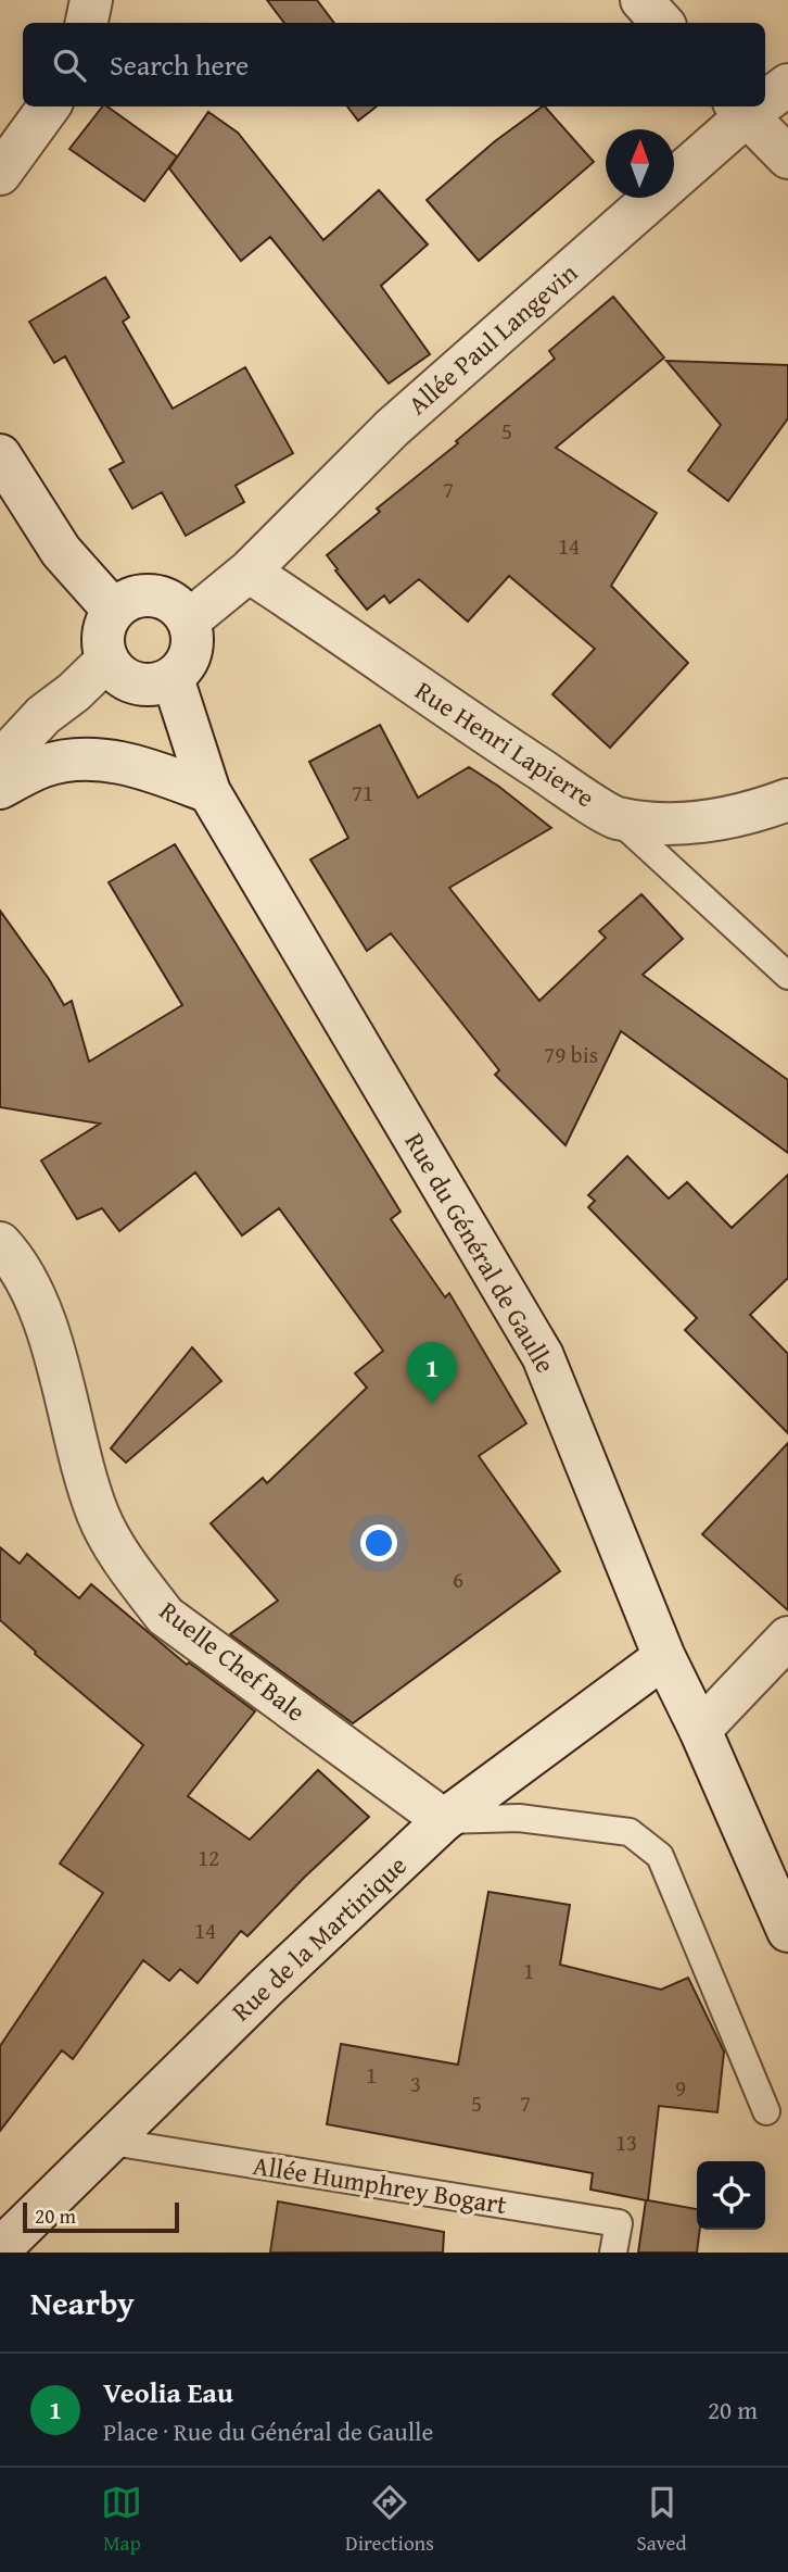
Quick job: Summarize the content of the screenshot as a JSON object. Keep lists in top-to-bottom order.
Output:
{
  "streets": {
    "street": [
      "Allée Paul Langevin",
      "Rue Henri Lapierre",
      "Rue du Général de Gaulle",
      "Ruelle Chef Bale",
      "Rue de la Martinique"
    ],
    "lane": ["Allée Humphrey Bogart"]
  },
  "crossings": [
    ["Allée Paul Langevin", "Rue Henri Lapierre"],
    ["Allée Paul Langevin", "Rue du Général de Gaulle"],
    ["Rue du Général de Gaulle", "Rue de la Martinique"],
    ["Ruelle Chef Bale", "Rue de la Martinique"],
    ["Rue de la Martinique", "Allée Humphrey Bogart"]
  ],
  "house_numbers": [
    "5",
    "7",
    "14",
    "71",
    "79 bis",
    "6",
    "12",
    "14",
    "1",
    "1",
    "3",
    "9",
    "5",
    "7",
    "13"
  ],
  "scale_bar": "20 m",
  "north": "top",
  "page": {
    "search": "Search here",
    "pins": "1",
    "scale": "20 m",
    "heading": "Nearby",
    "list": [
      {
        "mark": "1",
        "name": "Veolia Eau",
        "note": "Place · Rue du Général de Gaulle",
        "value": "20 m"
      }
    ],
    "nav": ["Map", "Directions", "Saved"]
  }
}
